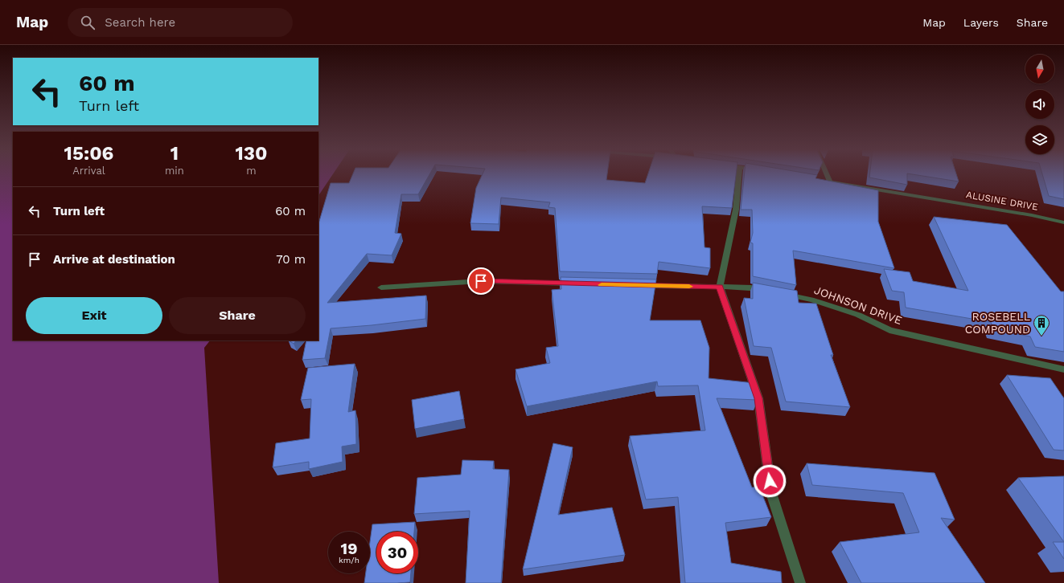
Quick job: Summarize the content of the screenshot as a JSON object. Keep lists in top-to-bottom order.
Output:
{
  "streets": {
    "street": ["ALUSINE DRIVE", "JOHNSON DRIVE"]
  },
  "places": {
    "building": ["ROSEBELL COMPOUND"]
  },
  "north": "bottom",
  "page": {
    "header": "Map",
    "search": "Search here",
    "nav": ["Map", "Layers", "Share"],
    "turn": ["60 m", "Turn left"],
    "eta": [
      "15:06",
      "Arrival",
      "1",
      "min",
      "130",
      "m"
    ],
    "list": [
      {
        "name": "Turn left",
        "value": "60 m"
      },
      {
        "name": "Arrive at destination",
        "value": "70 m"
      }
    ],
    "buttons": ["Exit", "Share"],
    "speed": "19 km/h",
    "limit": "30"
  }
}
